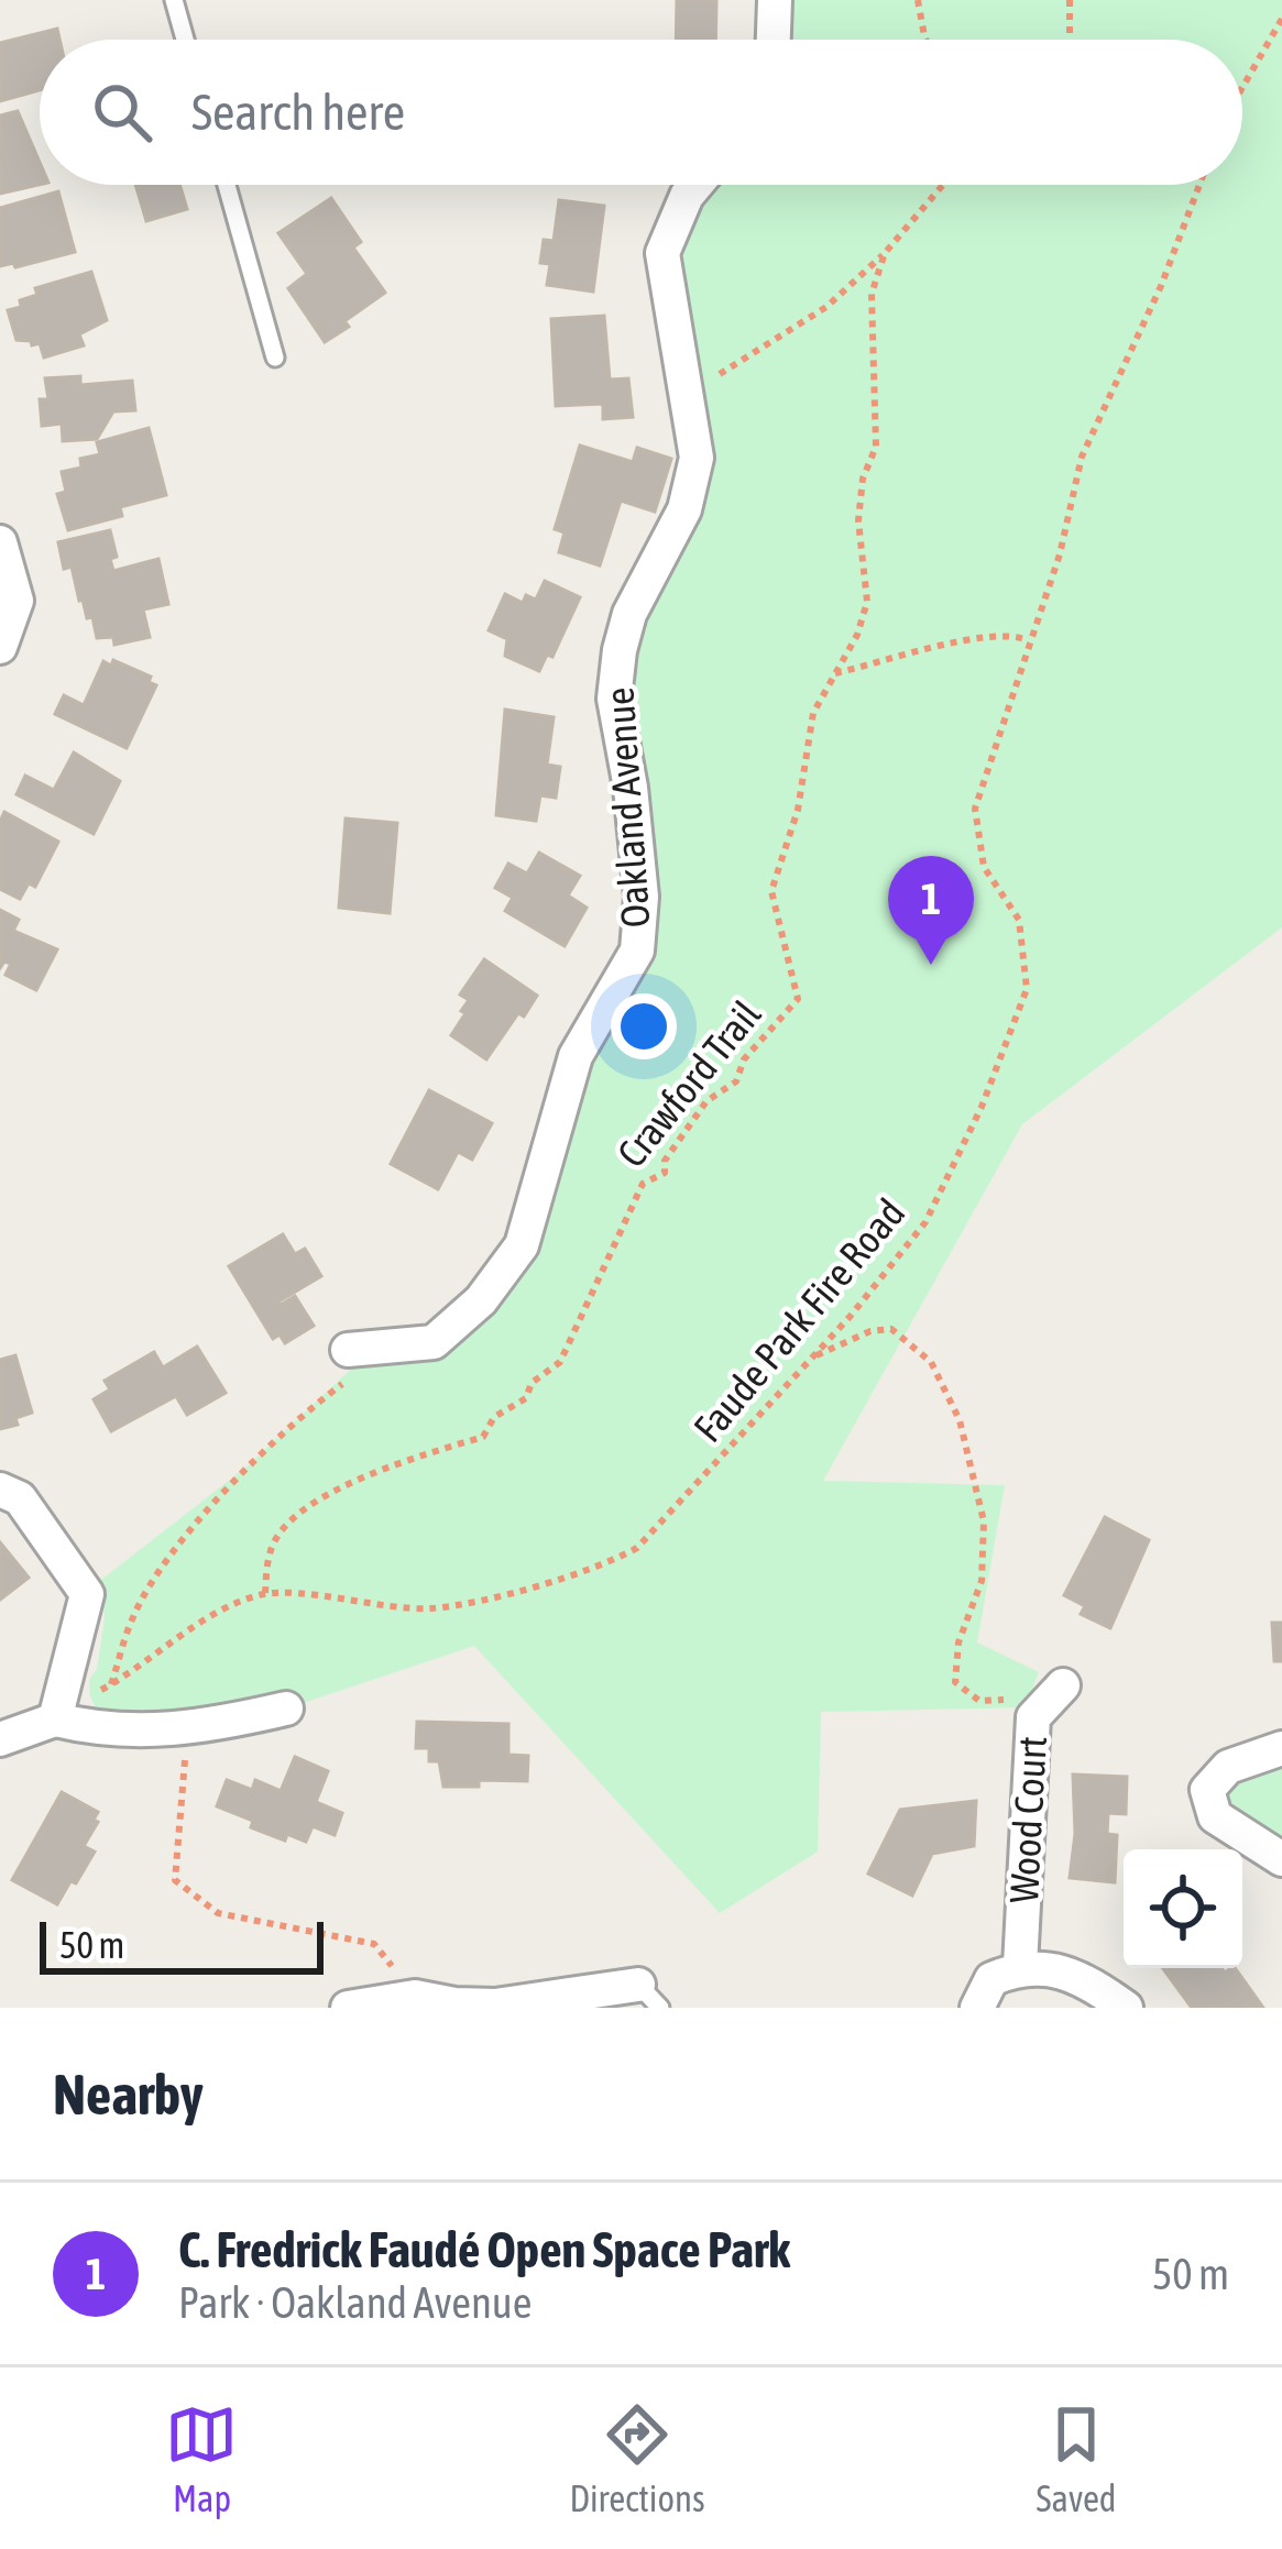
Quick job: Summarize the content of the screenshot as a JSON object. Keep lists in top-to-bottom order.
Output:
{
  "streets": {
    "street": ["Oakland Avenue", "Wood Court"],
    "path": ["Crawford Trail", "Faude Park Fire Road"]
  },
  "crossings": [
    ["Crawford Trail", "Faude Park Fire Road"]
  ],
  "scale_bar": "50 m",
  "page": {
    "search": "Search here",
    "pins": "1",
    "scale": "50 m",
    "heading": "Nearby",
    "list": [
      {
        "mark": "1",
        "name": "C. Fredrick Faudé Open Space Park",
        "note": "Park · Oakland Avenue",
        "value": "50 m"
      }
    ],
    "nav": ["Map", "Directions", "Saved"]
  }
}
